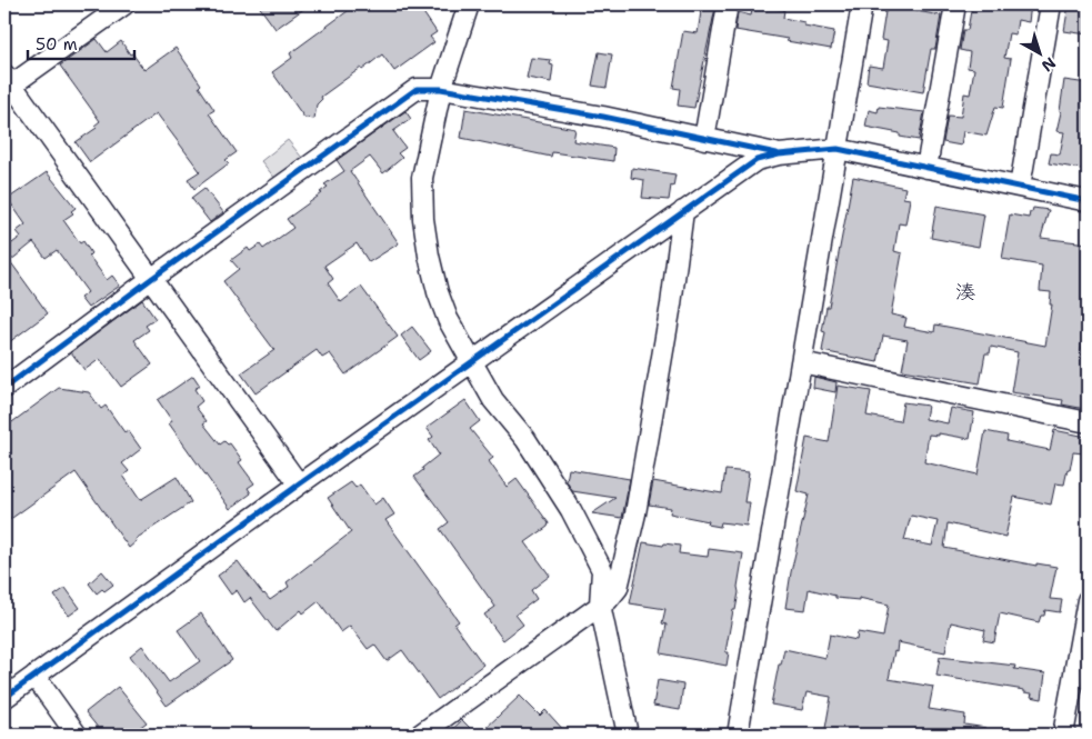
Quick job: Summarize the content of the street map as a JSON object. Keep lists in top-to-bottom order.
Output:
{
  "districts": ["湊"],
  "scale_bar": "50 m",
  "north": "bottom right"
}
